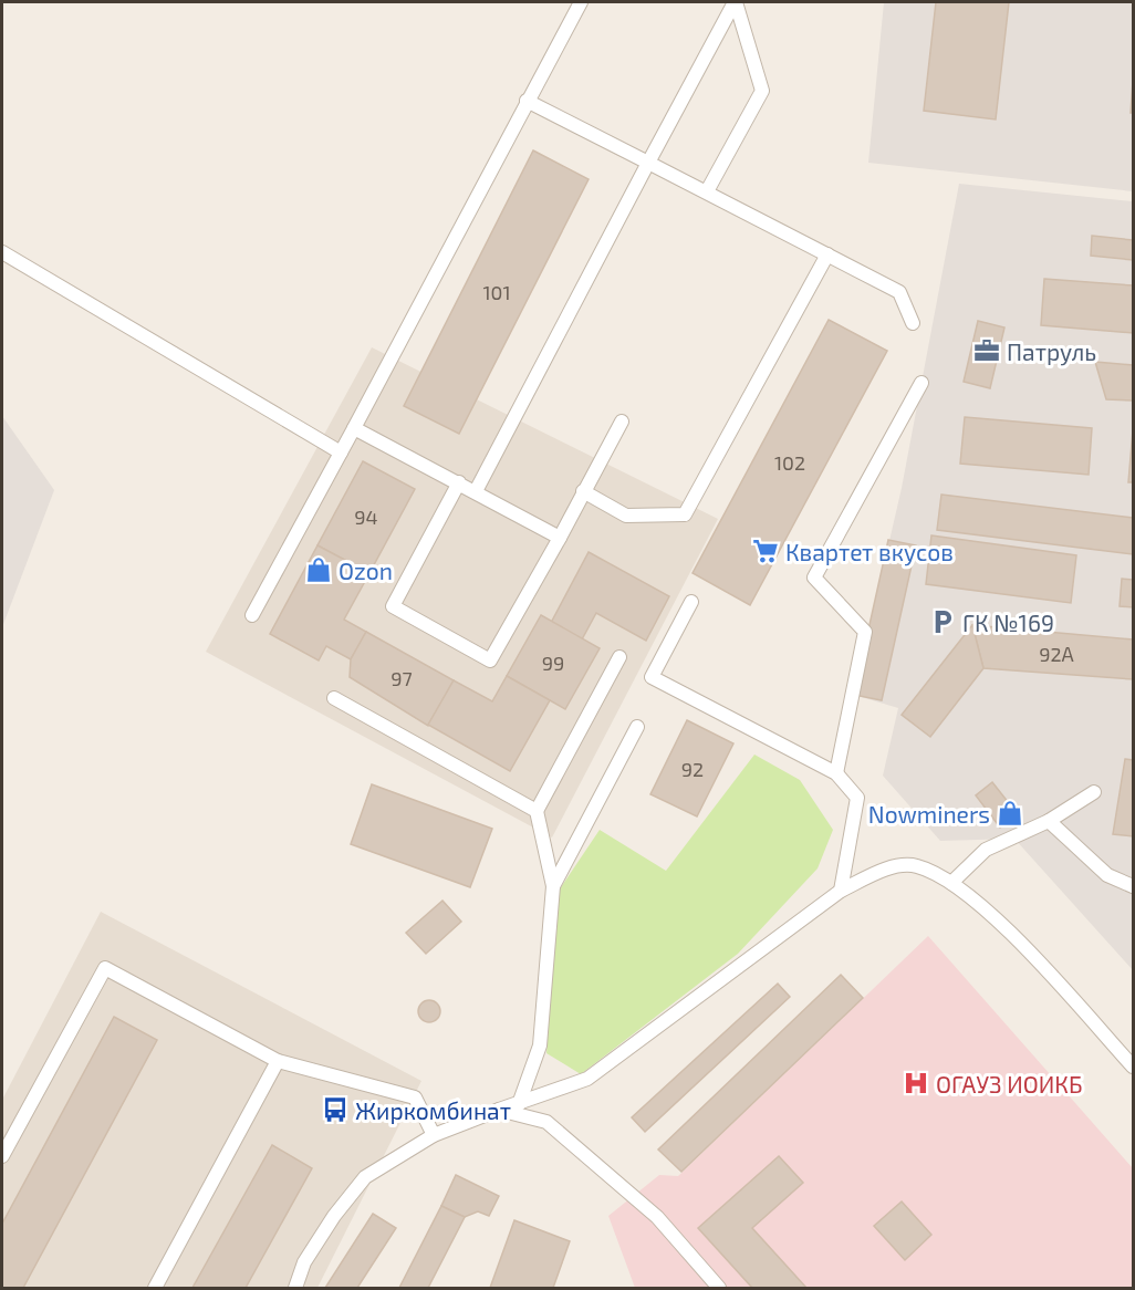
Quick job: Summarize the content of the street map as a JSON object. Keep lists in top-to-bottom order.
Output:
{
  "places": {
    "office": ["Патруль"],
    "supermarket": ["Квартет вкусов"],
    "shop": ["Ozon", "Nowminers"],
    "parking": ["ГК №169"],
    "hospital": ["ОГАУЗ ИОИКБ"],
    "bus stop": ["Жиркомбинат"]
  },
  "house_numbers": [
    "101",
    "102",
    "94",
    "92А",
    "99",
    "97",
    "92"
  ]
}
